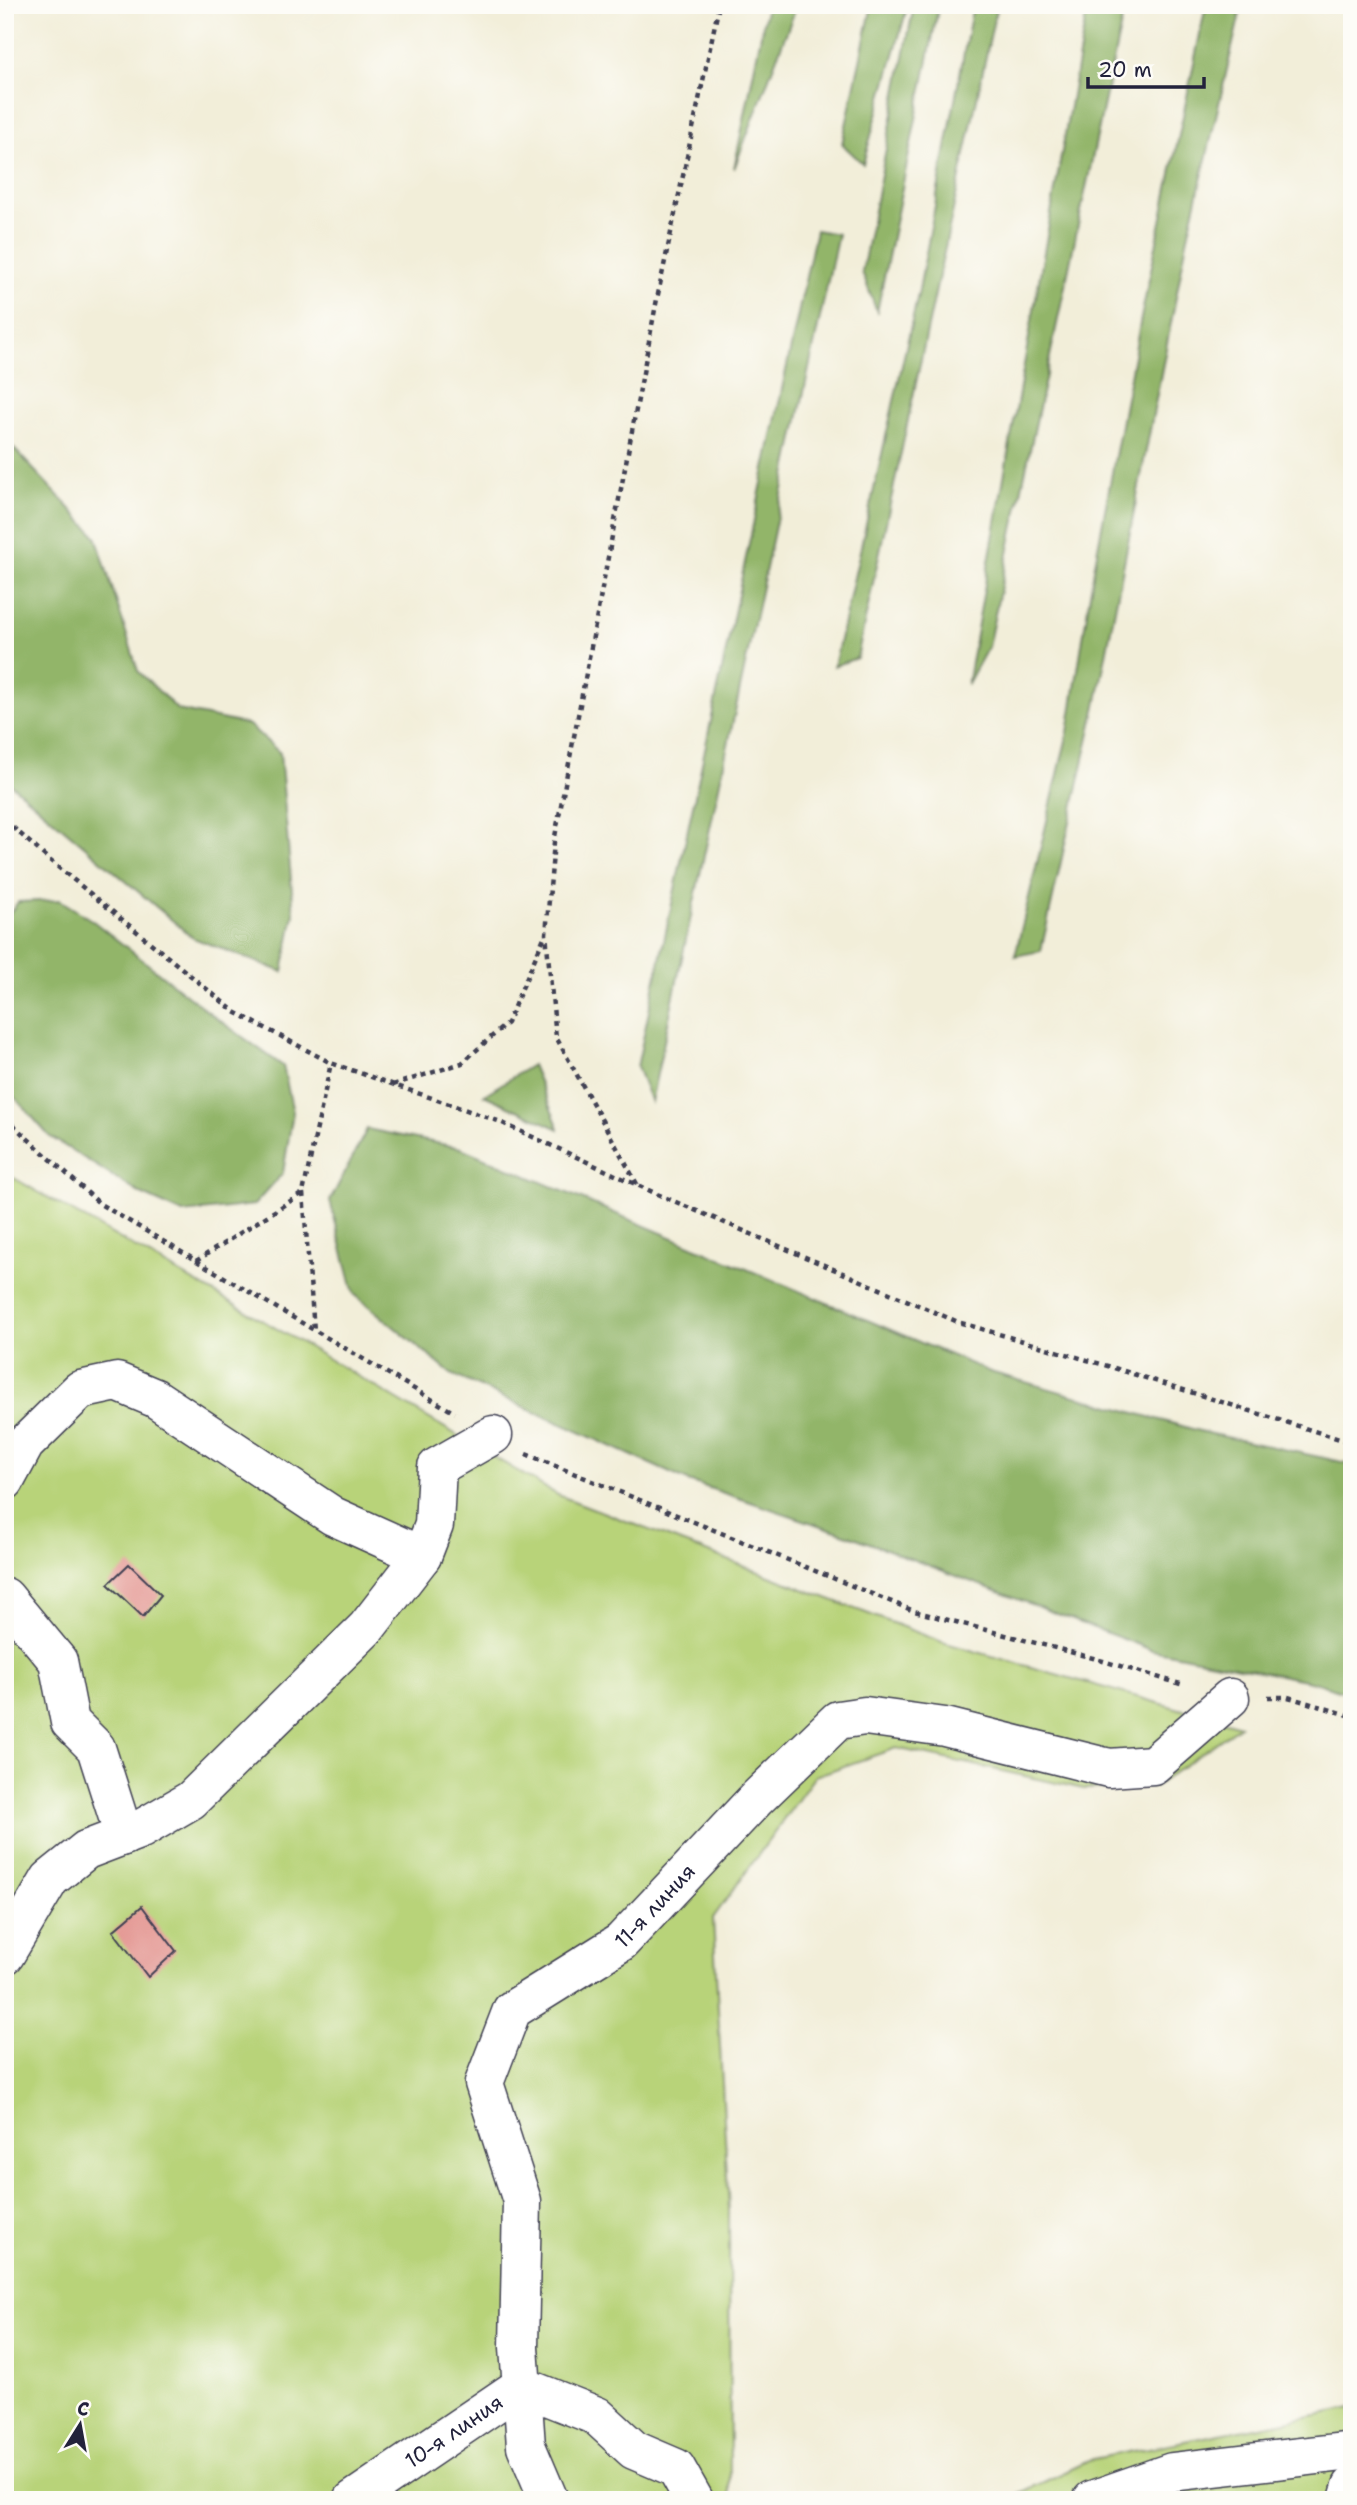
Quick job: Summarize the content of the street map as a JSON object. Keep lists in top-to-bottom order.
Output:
{
  "streets": {
    "street": ["11-я линия", "10-я линия"]
  },
  "crossings": [
    ["11-я линия", "10-я линия"]
  ],
  "scale_bar": "20 m",
  "north": "top"
}
